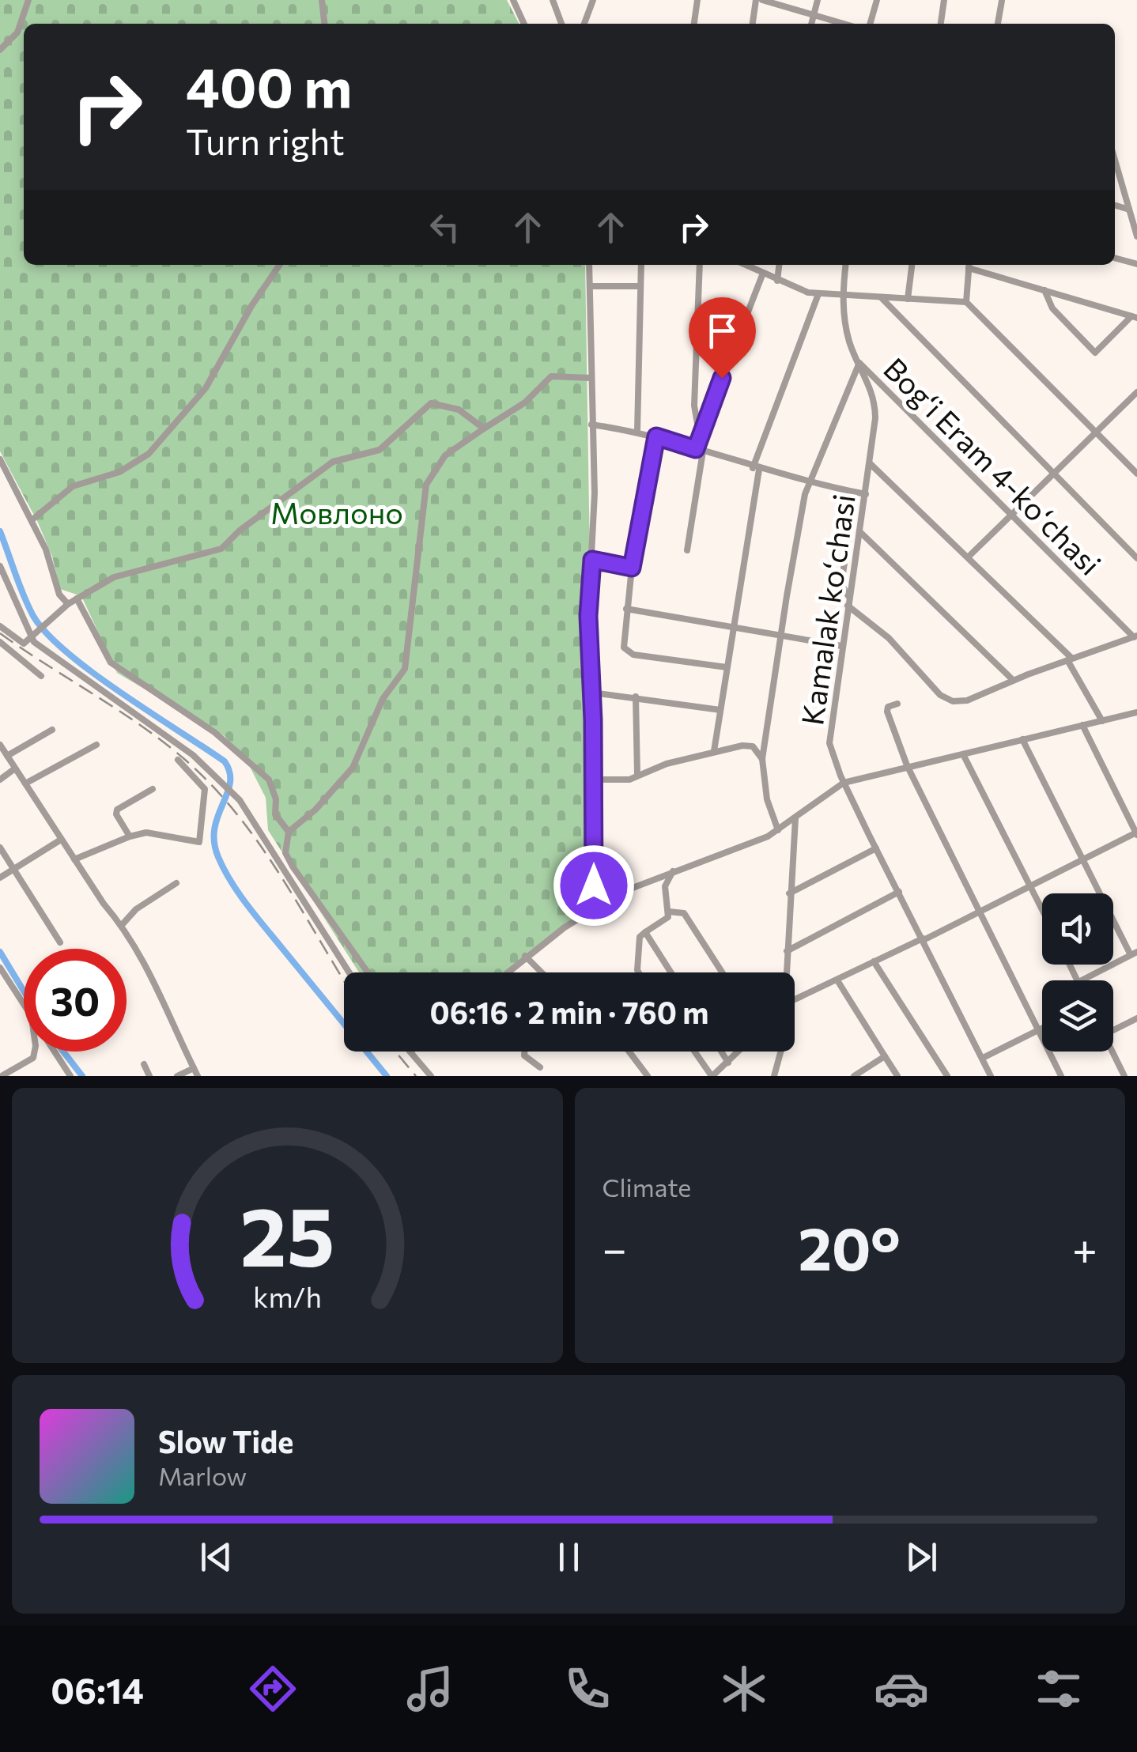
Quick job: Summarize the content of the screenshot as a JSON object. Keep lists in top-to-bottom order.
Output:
{
  "streets": {
    "street": ["Bogʻi Eram 4-koʻchasi", "Kamalak koʻchasi"]
  },
  "crossings": [
    ["Bogʻi Eram 4-koʻchasi", "Kamalak koʻchasi"]
  ],
  "parks": ["Мовлоно"],
  "page": {
    "turn": ["400 m", "Turn right"],
    "limit": "30",
    "trip": "06:16 · 2 min · 760 m",
    "tile": "Climate",
    "heat": ["−", "20°", "+"],
    "song": ["Slow Tide", "Marlow"],
    "tabs": "06:14",
    "gauge": ["25", "km/h"]
  }
}
